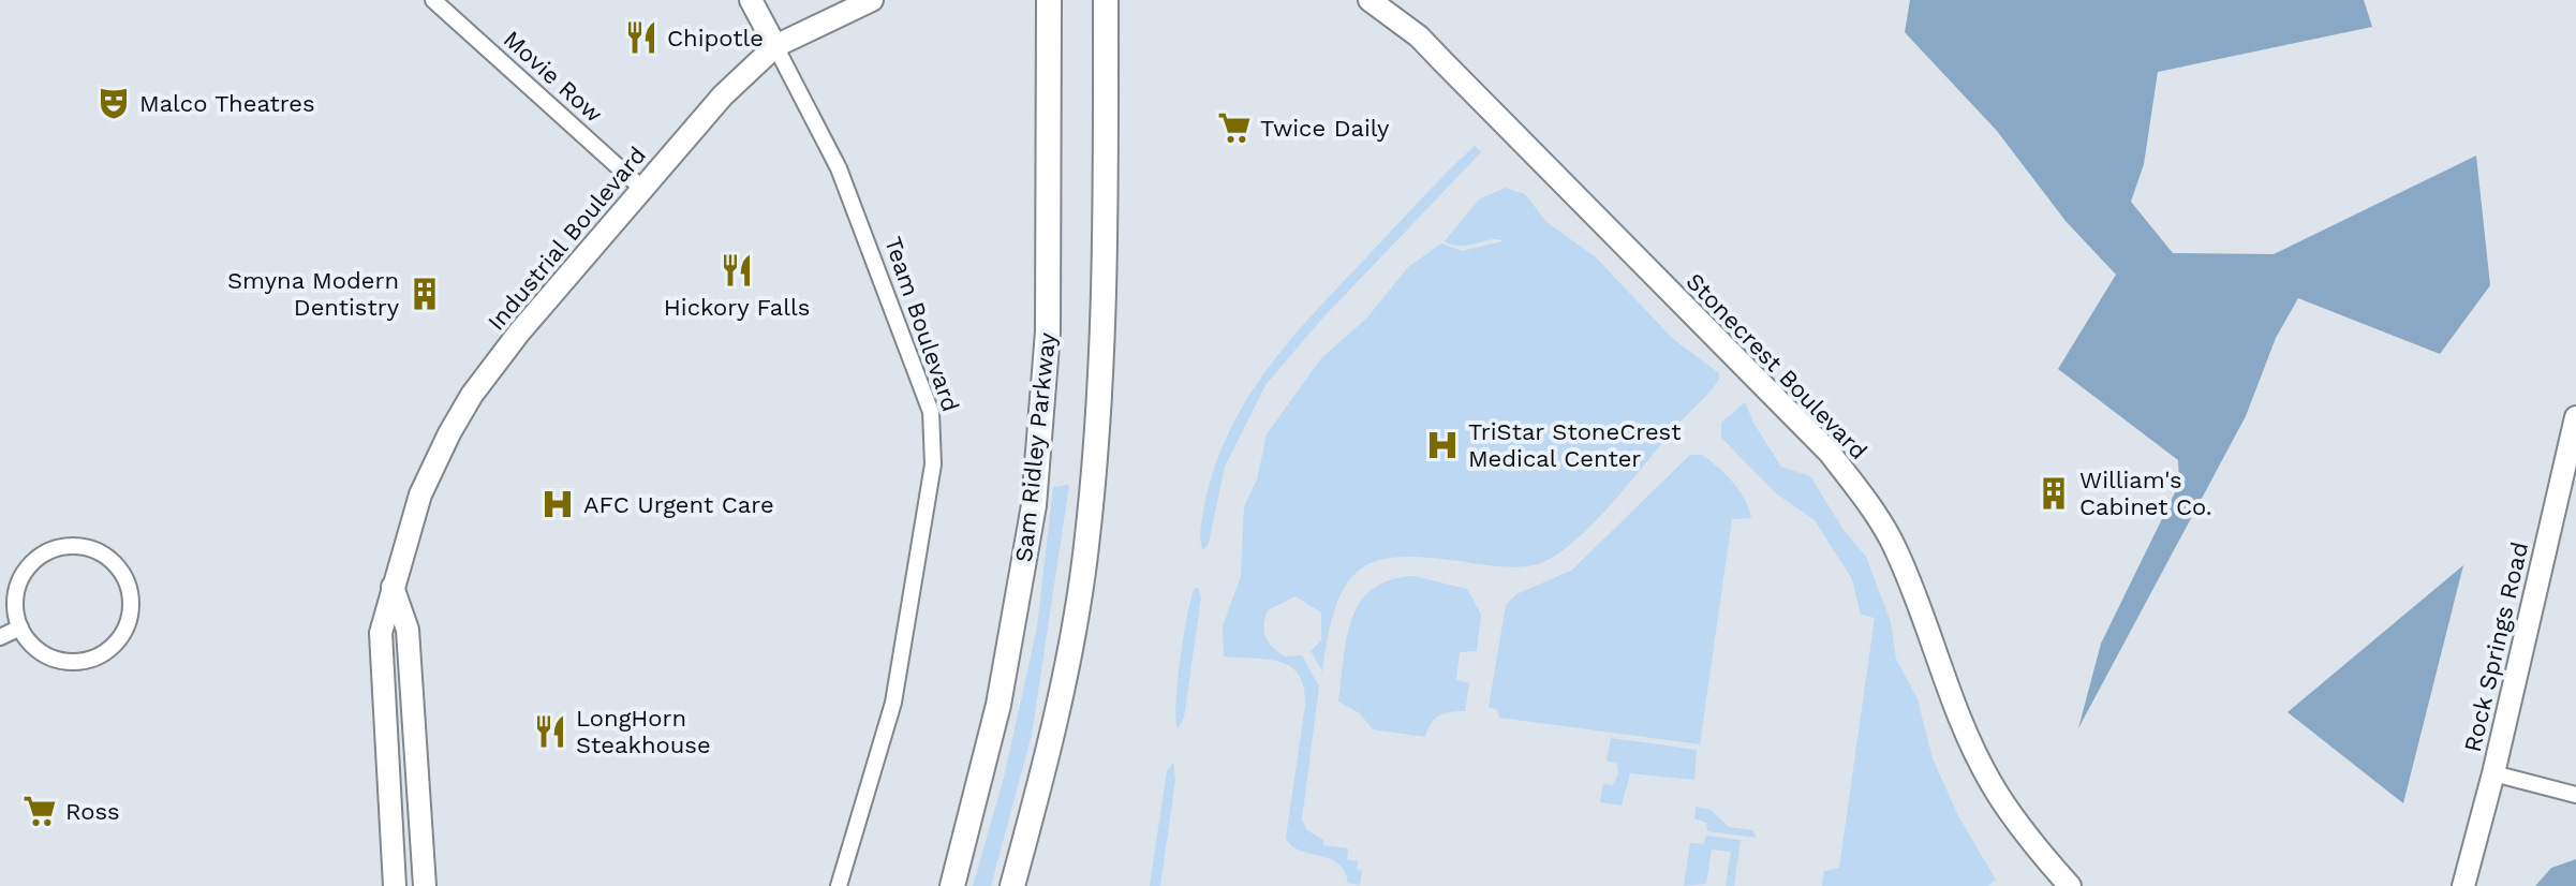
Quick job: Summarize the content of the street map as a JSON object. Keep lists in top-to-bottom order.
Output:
{
  "streets": {
    "main road": ["Sam Ridley Parkway"],
    "street": [
      "Movie Row",
      "Industrial Boulevard",
      "Team Boulevard",
      "Stonecrest Boulevard",
      "Rock Springs Road"
    ]
  },
  "crossings": [
    ["Movie Row", "Industrial Boulevard"],
    ["Industrial Boulevard", "Team Boulevard"]
  ],
  "places": {
    "restaurant": ["Chipotle", "Hickory Falls", "LongHorn Steakhouse"],
    "theatre": ["Malco Theatres"],
    "supermarket": ["Twice Daily", "Ross"],
    "building": ["Smyna Modern Dentistry", "William's Cabinet Co."],
    "hospital": ["TriStar StoneCrest Medical Center", "AFC Urgent Care"]
  }
}
